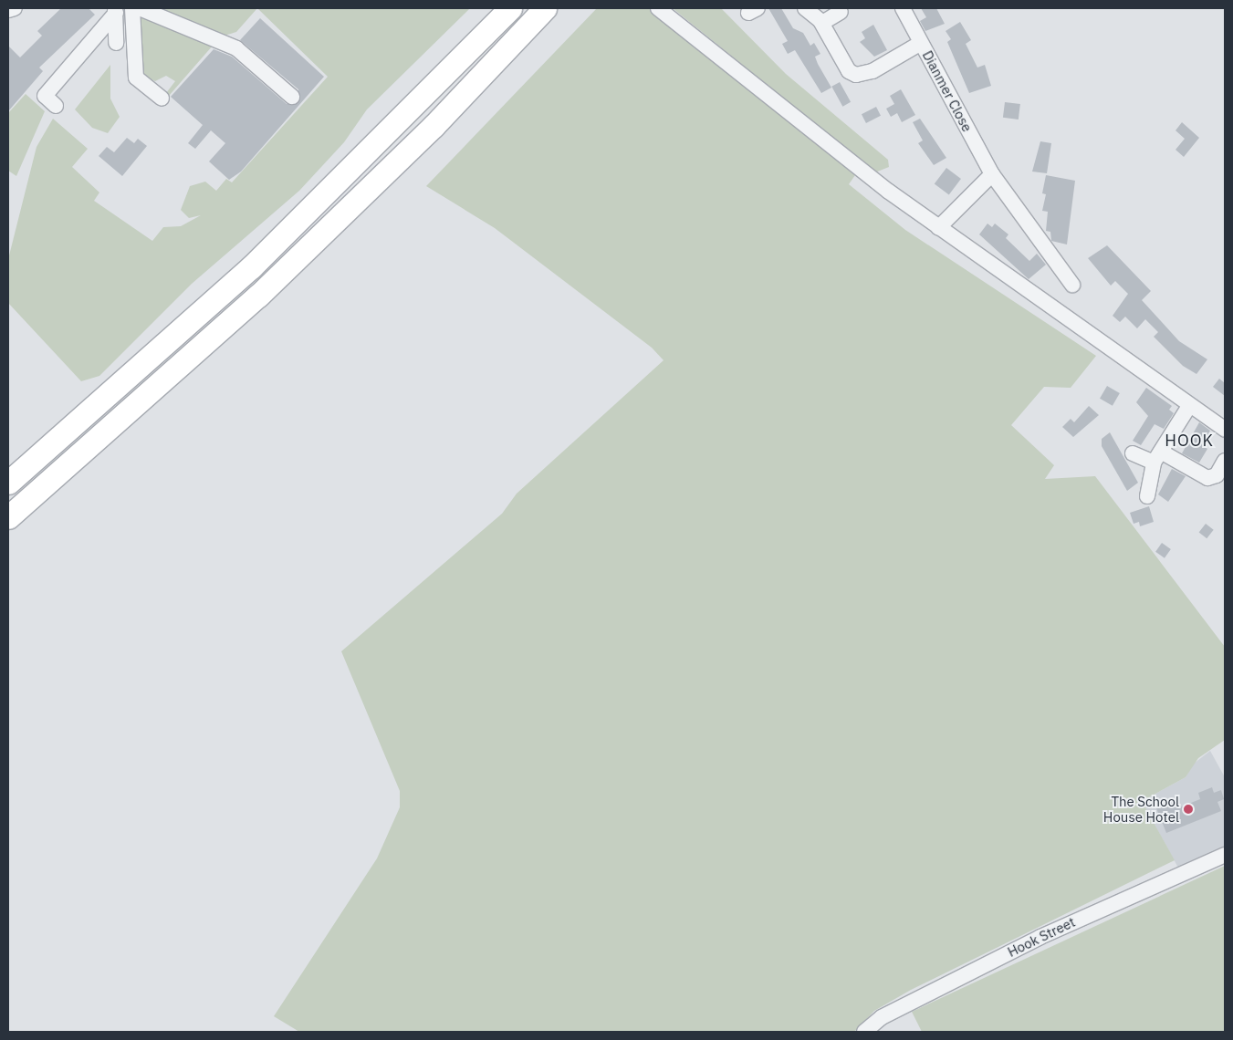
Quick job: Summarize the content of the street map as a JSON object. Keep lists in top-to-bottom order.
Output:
{
  "streets": {
    "street": ["Dianmer Close", "Hook Street"]
  },
  "districts": ["HOOK"],
  "places": ["The School House Hotel"]
}
